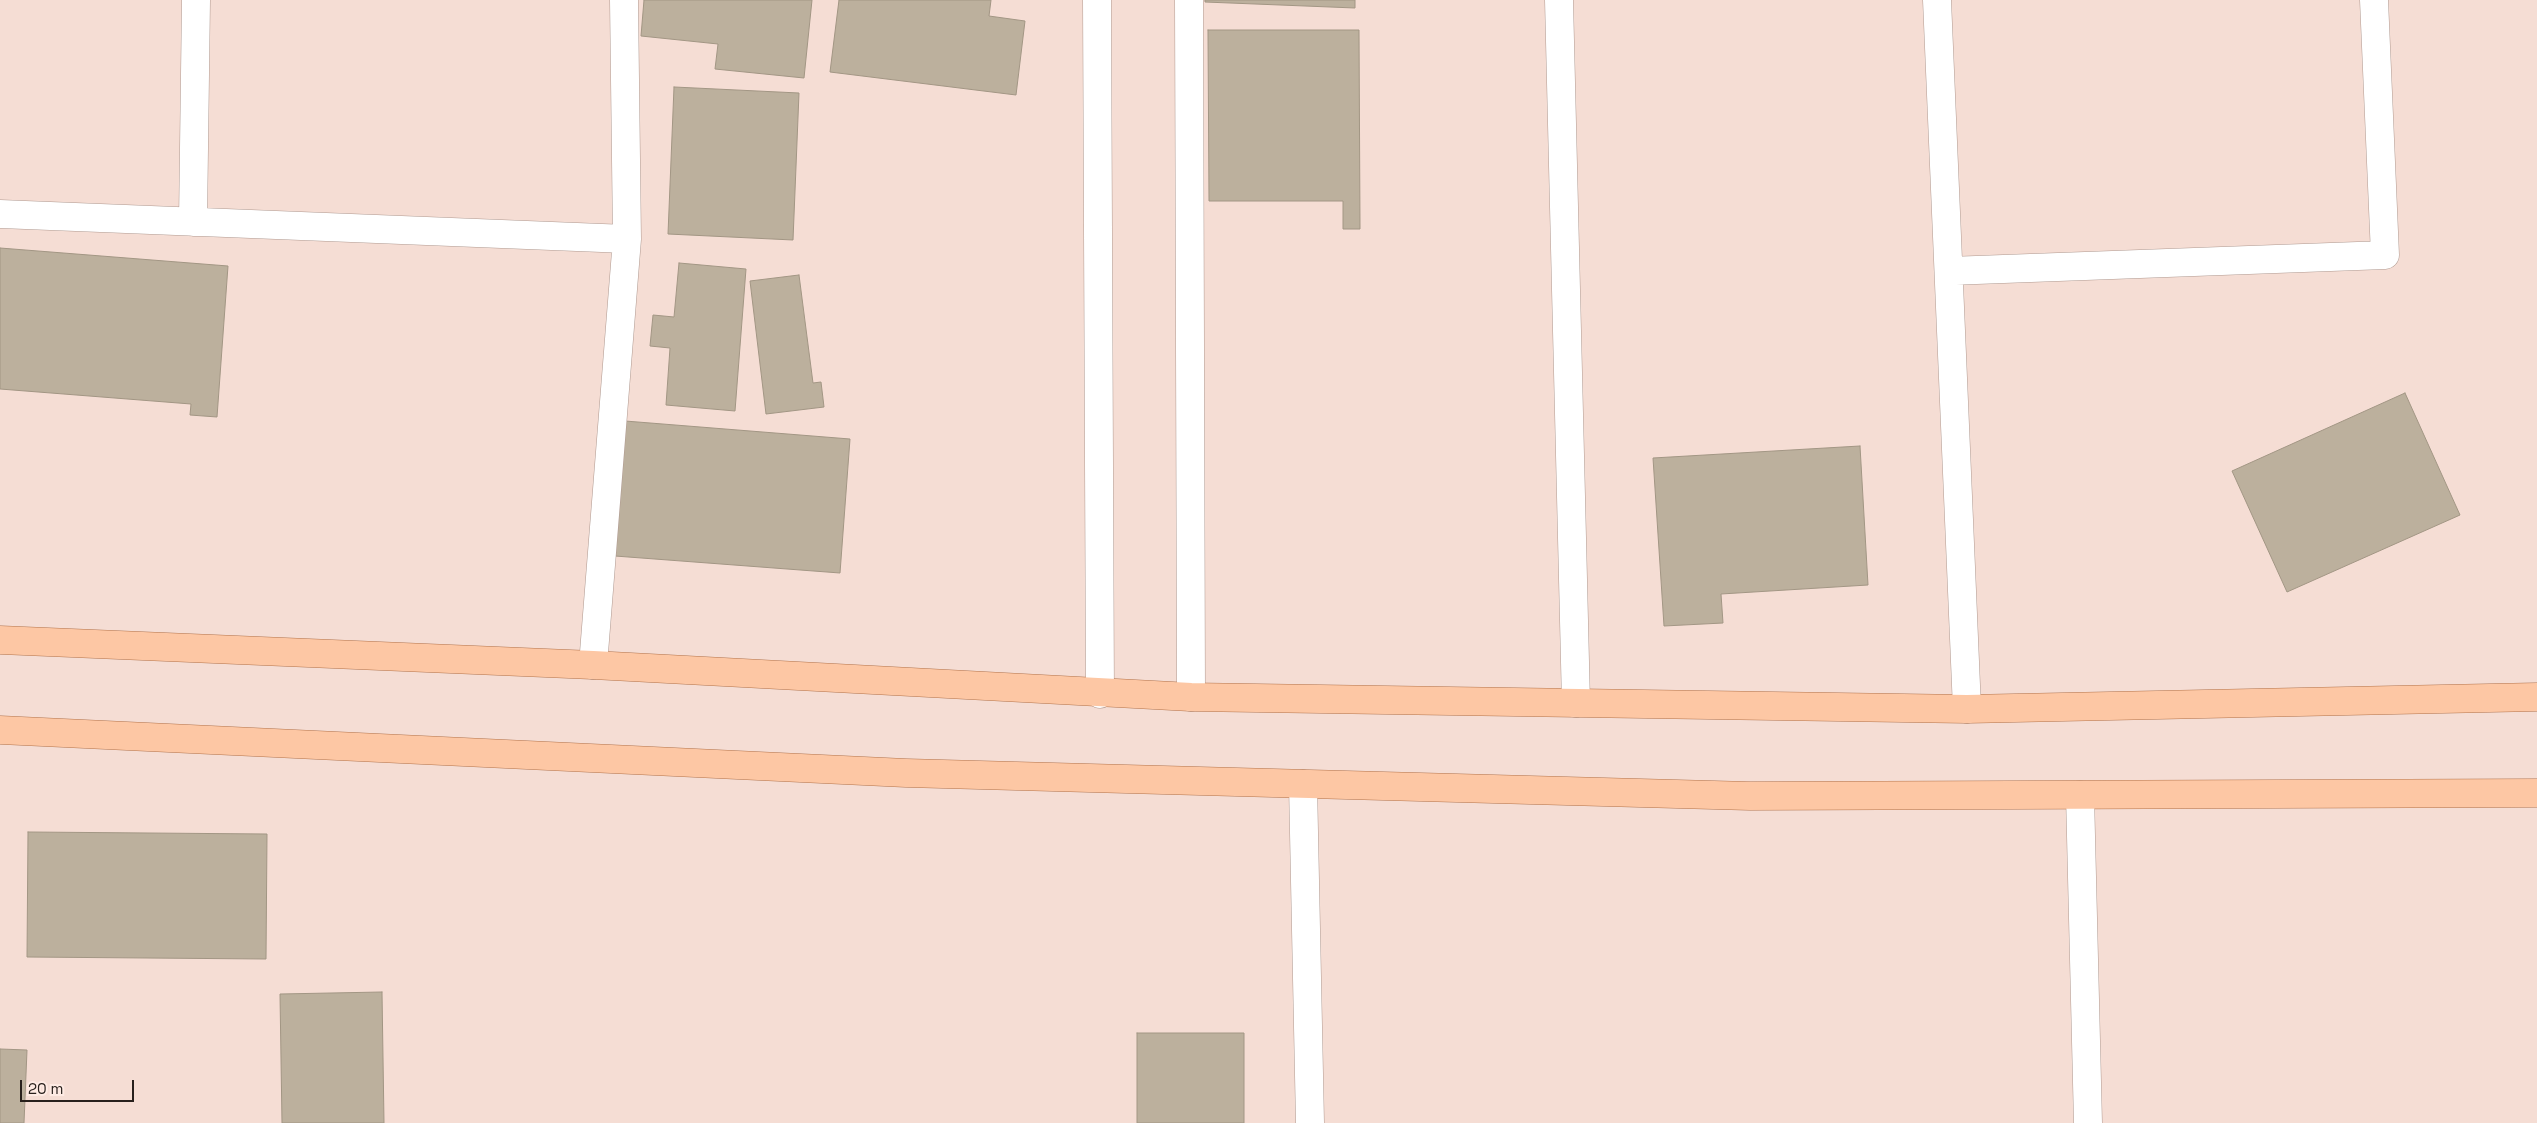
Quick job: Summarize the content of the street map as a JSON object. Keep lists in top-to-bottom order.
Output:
{
  "scale_bar": "20 m"
}
